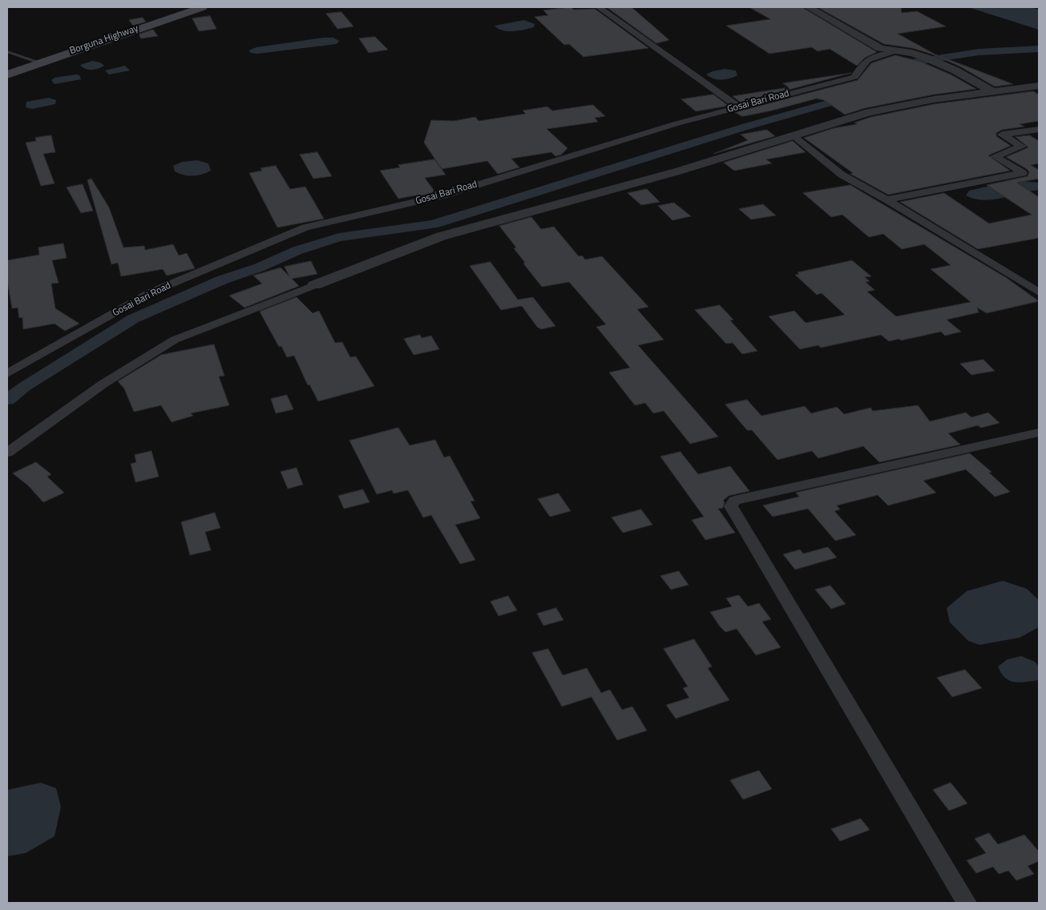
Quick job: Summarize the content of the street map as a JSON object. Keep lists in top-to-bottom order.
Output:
{
  "streets": {
    "main road": ["Borguna Highway"],
    "street": ["Gosai Bari Road"]
  }
}
